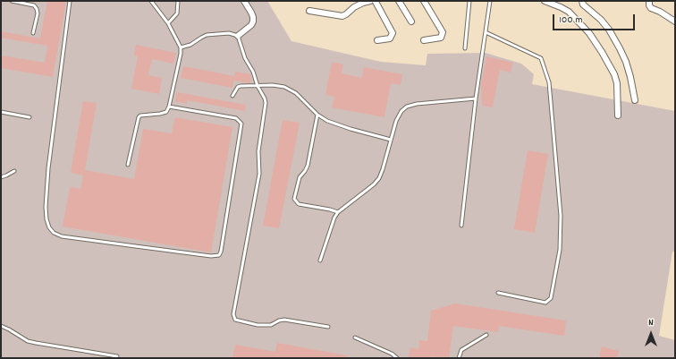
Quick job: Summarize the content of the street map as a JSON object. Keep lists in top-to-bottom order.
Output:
{
  "scale_bar": "100 m",
  "north": "top"
}
